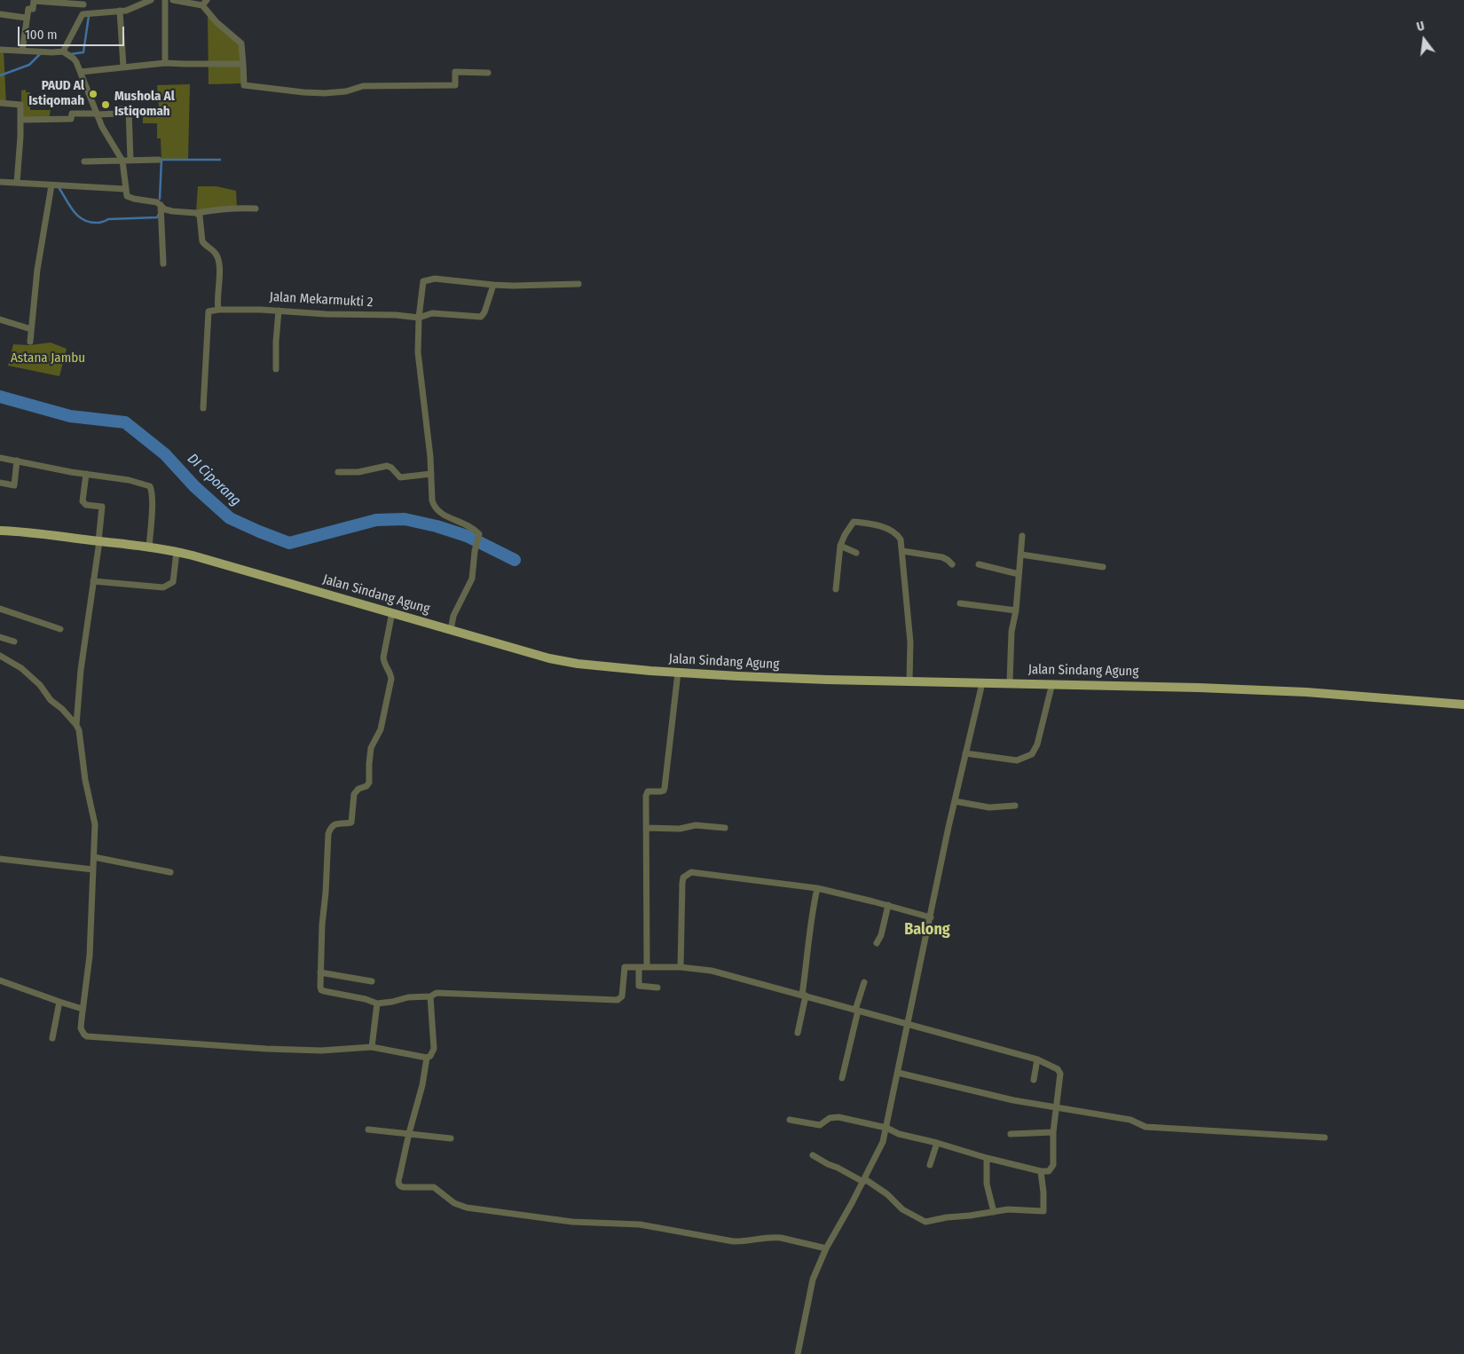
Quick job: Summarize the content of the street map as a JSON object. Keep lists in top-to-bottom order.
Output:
{
  "streets": {
    "main road": ["Jalan Sindang Agung"],
    "street": ["Jalan Mekarmukti 2"]
  },
  "districts": ["Balong"],
  "water": ["DI Ciporang"],
  "parks": ["Astana Jambu"],
  "places": ["PAUD Al Istiqomah", "Mushola Al Istiqomah"],
  "scale_bar": "100 m",
  "north": "top"
}
